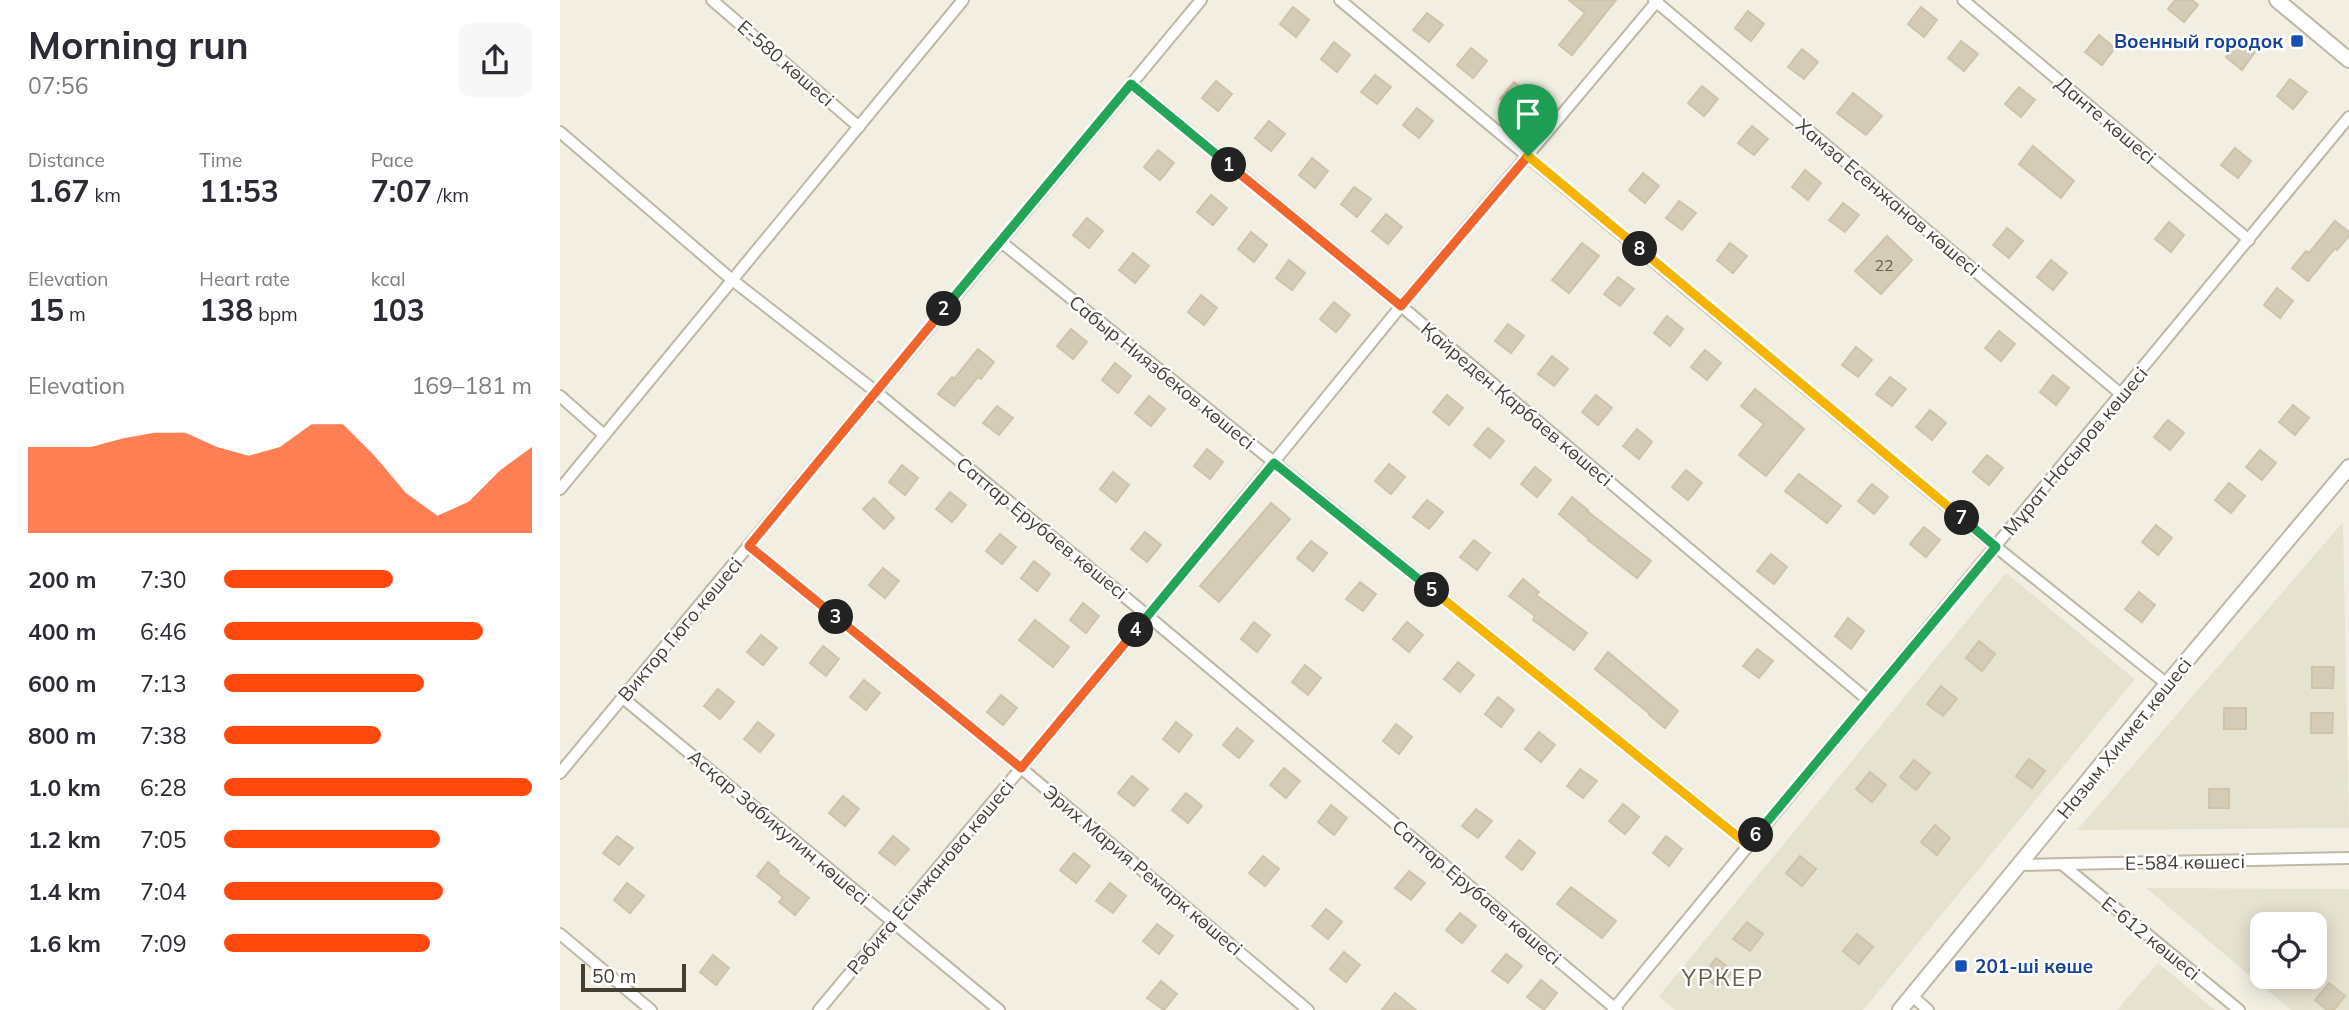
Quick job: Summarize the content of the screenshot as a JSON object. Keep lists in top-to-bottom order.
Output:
{
  "streets": {
    "street": [
      "Е-580 көшесі",
      "Данте көшесі",
      "Хамза Есенжанов көшесі",
      "Сабыр Ниязбеков көшесі",
      "Қайреден Қарбаев көшесі",
      "Мұрат Насыров көшесі",
      "Саттар Ерубаев көшесі",
      "Виктор Гюго көшесі",
      "Назым Хикмет көшесі",
      "Асқар Забикулин көшесі",
      "Е-584 көшесі",
      "Эрих Мария Ремарк көшесі",
      "Рәбиға Есімжанова көшесі",
      "Е-612 көшесі"
    ]
  },
  "crossings": [
    ["Данте көшесі", "Мұрат Насыров көшесі"],
    ["Хамза Есенжанов көшесі", "Мұрат Насыров көшесі"],
    ["Хамза Есенжанов көшесі", "Рәбиға Есімжанова көшесі"],
    ["Сабыр Ниязбеков көшесі", "Мұрат Насыров көшесі"],
    ["Сабыр Ниязбеков көшесі", "Виктор Гюго көшесі"],
    ["Сабыр Ниязбеков көшесі", "Рәбиға Есімжанова көшесі"],
    ["Қайреден Қарбаев көшесі", "Мұрат Насыров көшесі"],
    ["Қайреден Қарбаев көшесі", "Виктор Гюго көшесі"],
    ["Қайреден Қарбаев көшесі", "Рәбиға Есімжанова көшесі"],
    ["Мұрат Насыров көшесі", "Саттар Ерубаев көшесі"],
    ["Саттар Ерубаев көшесі", "Виктор Гюго көшесі"],
    ["Саттар Ерубаев көшесі", "Рәбиға Есімжанова көшесі"],
    ["Виктор Гюго көшесі", "Асқар Забикулин көшесі"],
    ["Виктор Гюго көшесі", "Эрих Мария Ремарк көшесі"],
    ["Назым Хикмет көшесі", "Е-584 көшесі"],
    ["Асқар Забикулин көшесі", "Рәбиға Есімжанова көшесі"],
    ["Е-584 көшесі", "Е-612 көшесі"],
    ["Эрих Мария Ремарк көшесі", "Рәбиға Есімжанова көшесі"]
  ],
  "districts": ["ҮРКЕР"],
  "places": {
    "transit": ["Военный городок", "201-ші көше"]
  },
  "house_numbers": ["22"],
  "scale_bar": "50 m",
  "page": {
    "heading": ["Morning run", "07:56"],
    "stats": [
      ["Distance", "1.67 km"],
      ["Time", "11:53"],
      ["Pace", "7:07 /km"],
      ["Elevation", "15 m"],
      ["Heart rate", "138 bpm"],
      ["kcal", "103"]
    ],
    "pins": [
      "1",
      "8",
      "2",
      "7",
      "5",
      "3",
      "4",
      "6"
    ],
    "chart": ["Elevation", "169–181 m"],
    "list": [
      {
        "name": "200 m",
        "note": "7:30"
      },
      {
        "name": "400 m",
        "note": "6:46"
      },
      {
        "name": "600 m",
        "note": "7:13"
      },
      {
        "name": "800 m",
        "note": "7:38"
      },
      {
        "name": "1.0 km",
        "note": "6:28"
      },
      {
        "name": "1.2 km",
        "note": "7:05"
      },
      {
        "name": "1.4 km",
        "note": "7:04"
      },
      {
        "name": "1.6 km",
        "note": "7:09"
      }
    ],
    "scale": "50 m"
  }
}
